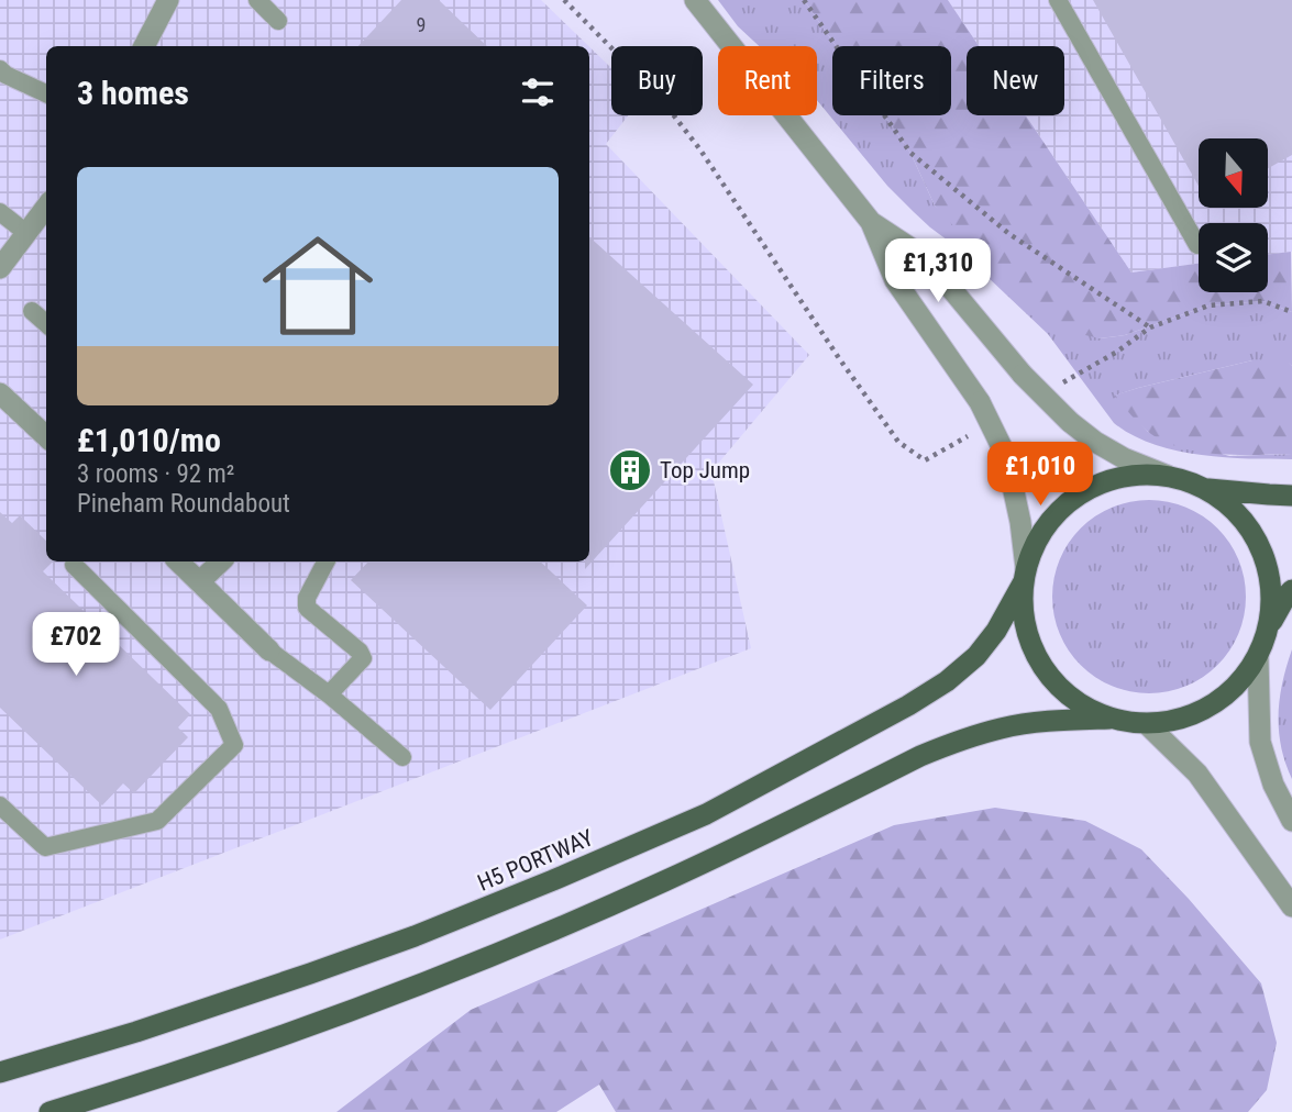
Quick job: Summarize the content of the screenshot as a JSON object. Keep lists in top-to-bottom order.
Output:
{
  "streets": {
    "main road": ["H5 PORTWAY"]
  },
  "places": {
    "building": ["Top Jump"]
  },
  "house_numbers": ["9"],
  "north": "bottom",
  "page": {
    "chip": [
      "Buy",
      "Rent",
      "Filters",
      "New"
    ],
    "heading": "3 homes",
    "list": [
      {
        "name": "£1,010/mo",
        "note": "3 rooms · 92 m² · Pineham Roundabout"
      }
    ],
    "price": ["£1,310", "£1,010", "£702"]
  }
}
